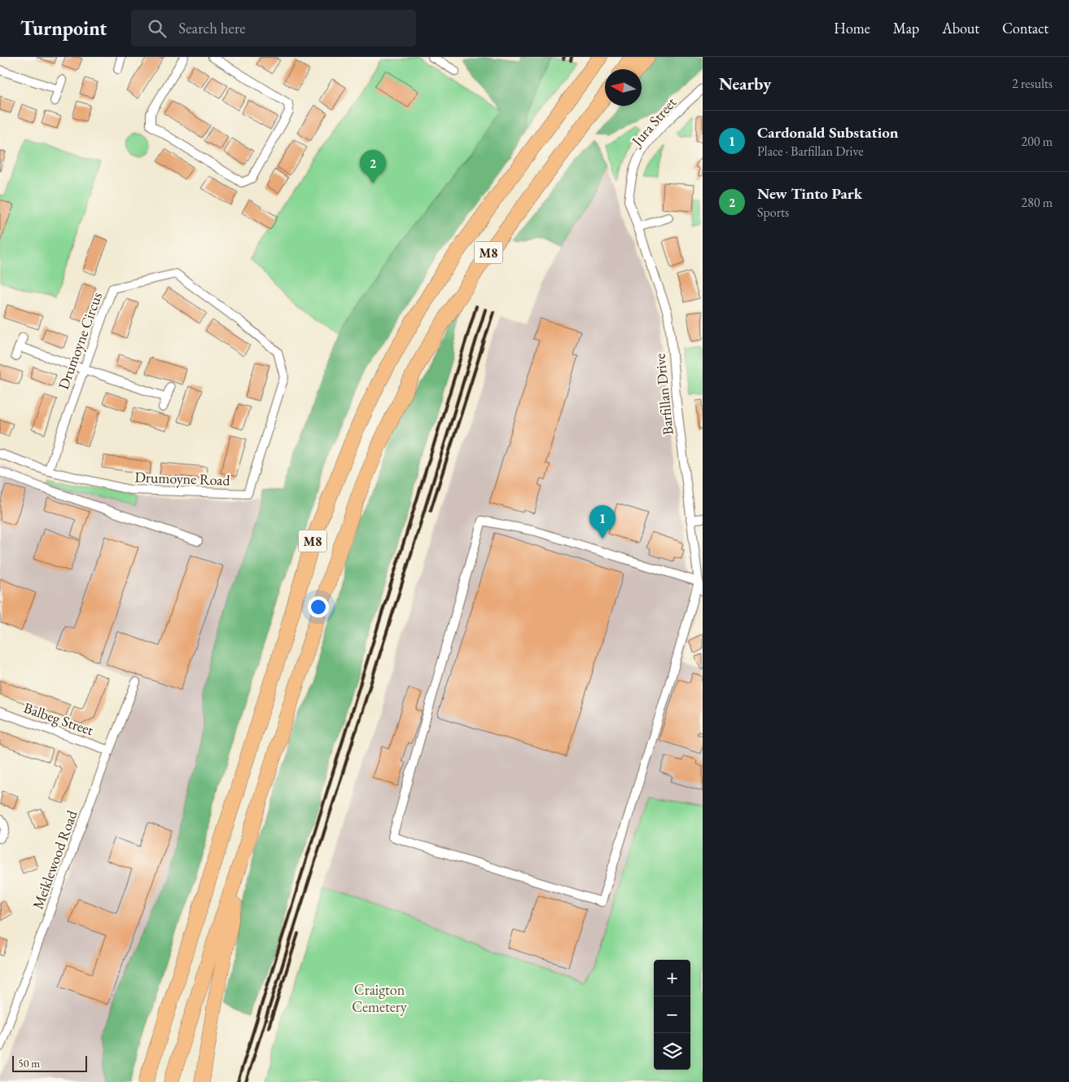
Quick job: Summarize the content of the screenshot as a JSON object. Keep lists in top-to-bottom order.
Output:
{
  "streets": {
    "highway": ["M8"],
    "street": [
      "Jura Street",
      "Drumoyne Circus",
      "Barfillan Drive",
      "Drumoyne Road",
      "Balbeg Street",
      "Meiklewood Road"
    ]
  },
  "crossings": [
    ["Jura Street", "Barfillan Drive"],
    ["Drumoyne Circus", "Drumoyne Road"],
    ["Balbeg Street", "Meiklewood Road"]
  ],
  "parks": ["Craigton Cemetery"],
  "scale_bar": "50 m",
  "north": "left",
  "page": {
    "header": "Turnpoint",
    "search": "Search here",
    "nav": [
      "Home",
      "Map",
      "About",
      "Contact"
    ],
    "heading": ["Nearby", "2 results"],
    "list": [
      {
        "mark": "1",
        "name": "Cardonald Substation",
        "note": "Place · Barfillan Drive",
        "value": "200 m"
      },
      {
        "mark": "2",
        "name": "New Tinto Park",
        "note": "Sports",
        "value": "280 m"
      }
    ],
    "pins": ["2", "1"],
    "map_buttons": ["+", "−"],
    "scale": "50 m"
  }
}
